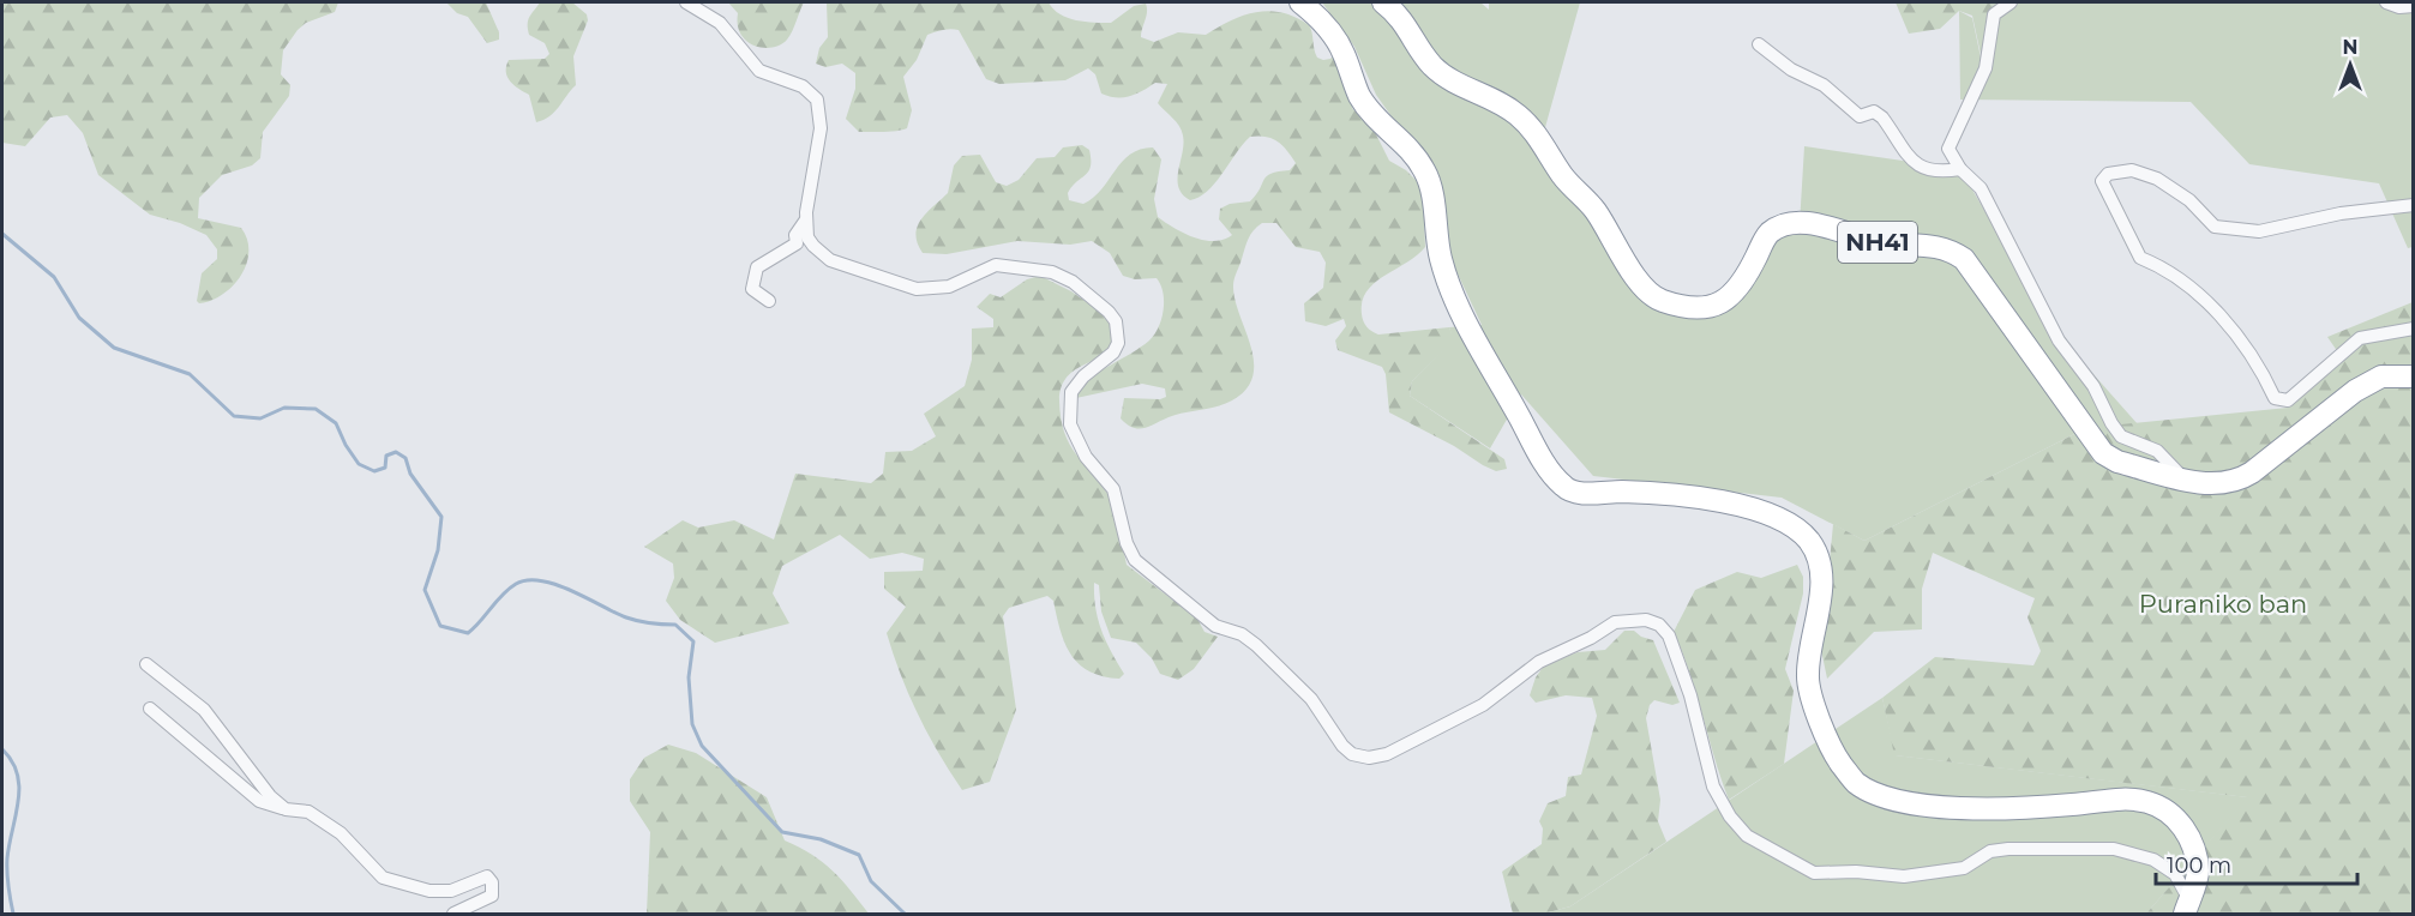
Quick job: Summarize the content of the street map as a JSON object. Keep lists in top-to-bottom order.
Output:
{
  "streets": {
    "highway": ["NH41"]
  },
  "parks": ["Puraniko ban"],
  "scale_bar": "100 m",
  "north": "top"
}
